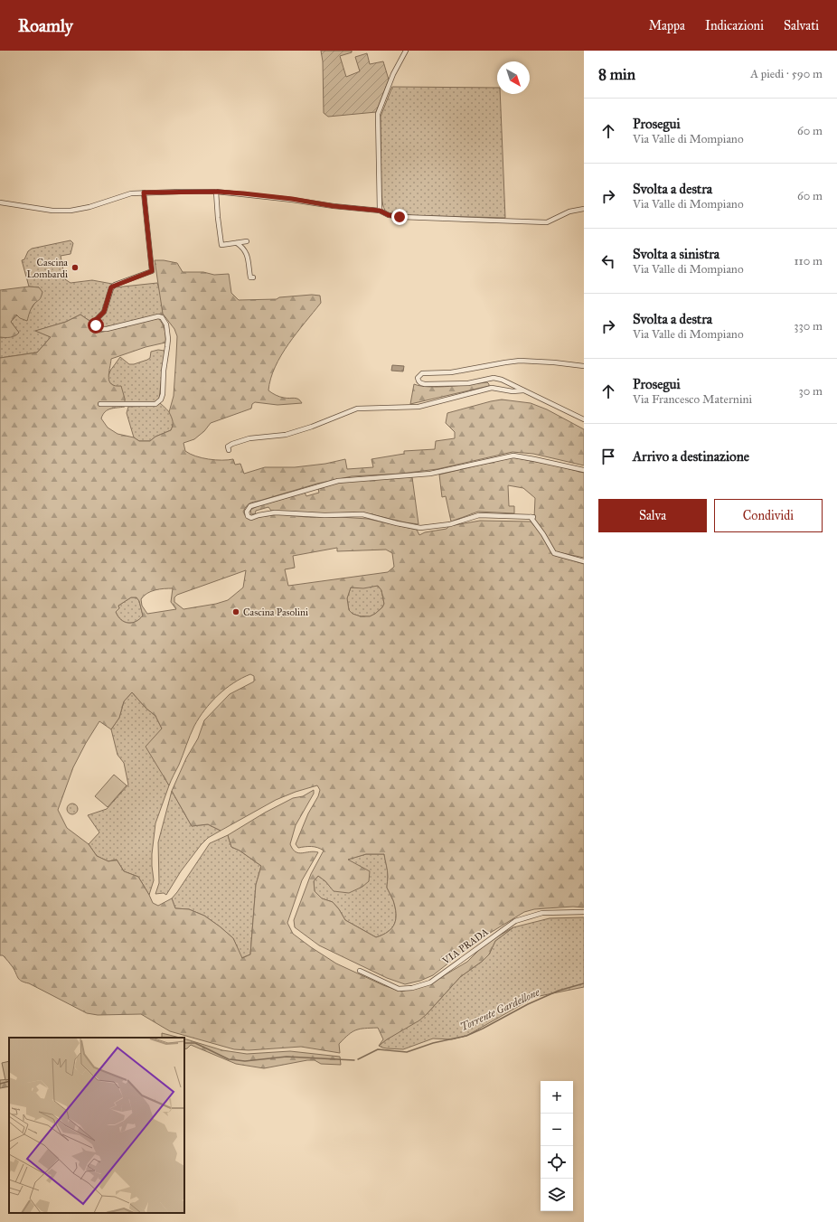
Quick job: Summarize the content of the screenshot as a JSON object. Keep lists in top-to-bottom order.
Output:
{
  "streets": {
    "street": ["VIA PRADA"]
  },
  "water": ["Torrente Gardellone"],
  "places": ["Cascina Lombardi", "Cascina Pasolini"],
  "north": "bottom right",
  "page": {
    "header": "Roamly",
    "nav": ["Mappa", "Indicazioni", "Salvati"],
    "heading": ["8 min", "A piedi · 590 m"],
    "list": [
      ["Prosegui", "Via Valle di Mompiano", "60 m"],
      ["Svolta a destra", "Via Valle di Mompiano", "60 m"],
      ["Svolta a sinistra", "Via Valle di Mompiano", "110 m"],
      ["Svolta a destra", "Via Valle di Mompiano", "330 m"],
      ["Prosegui", "Via Francesco Maternini", "30 m"],
      "Arrivo a destinazione"
    ],
    "buttons": ["Salva", "Condividi"],
    "map_buttons": ["+", "−"]
  }
}
